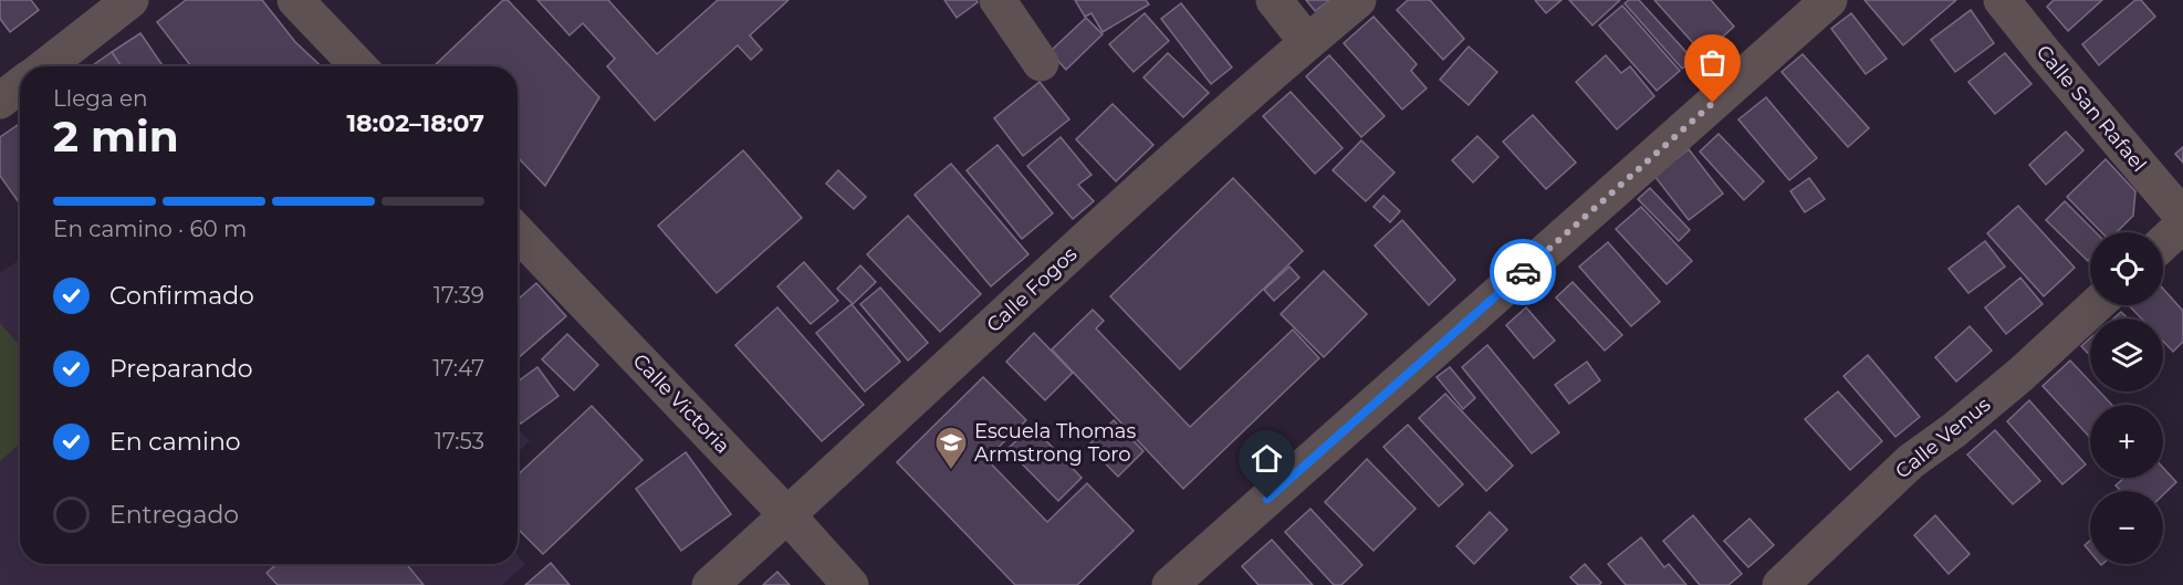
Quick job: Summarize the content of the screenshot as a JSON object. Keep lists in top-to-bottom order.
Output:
{
  "streets": {
    "street": [
      "Calle San Rafael",
      "Calle Fogos",
      "Calle Victoria",
      "Calle Venus"
    ]
  },
  "crossings": [
    ["Calle Fogos", "Calle Victoria"]
  ],
  "places": {
    "school or university": ["Escuela Thomas Armstrong Toro"]
  },
  "page": {
    "heading": ["2 min", "Llega en", "18:02–18:07"],
    "bar": "En camino · 60 m",
    "map_buttons": ["+", "−"],
    "list": [
      ["Confirmado", "17:39"],
      ["Preparando", "17:47"],
      ["En camino", "17:53"],
      "Entregado"
    ]
  }
}
